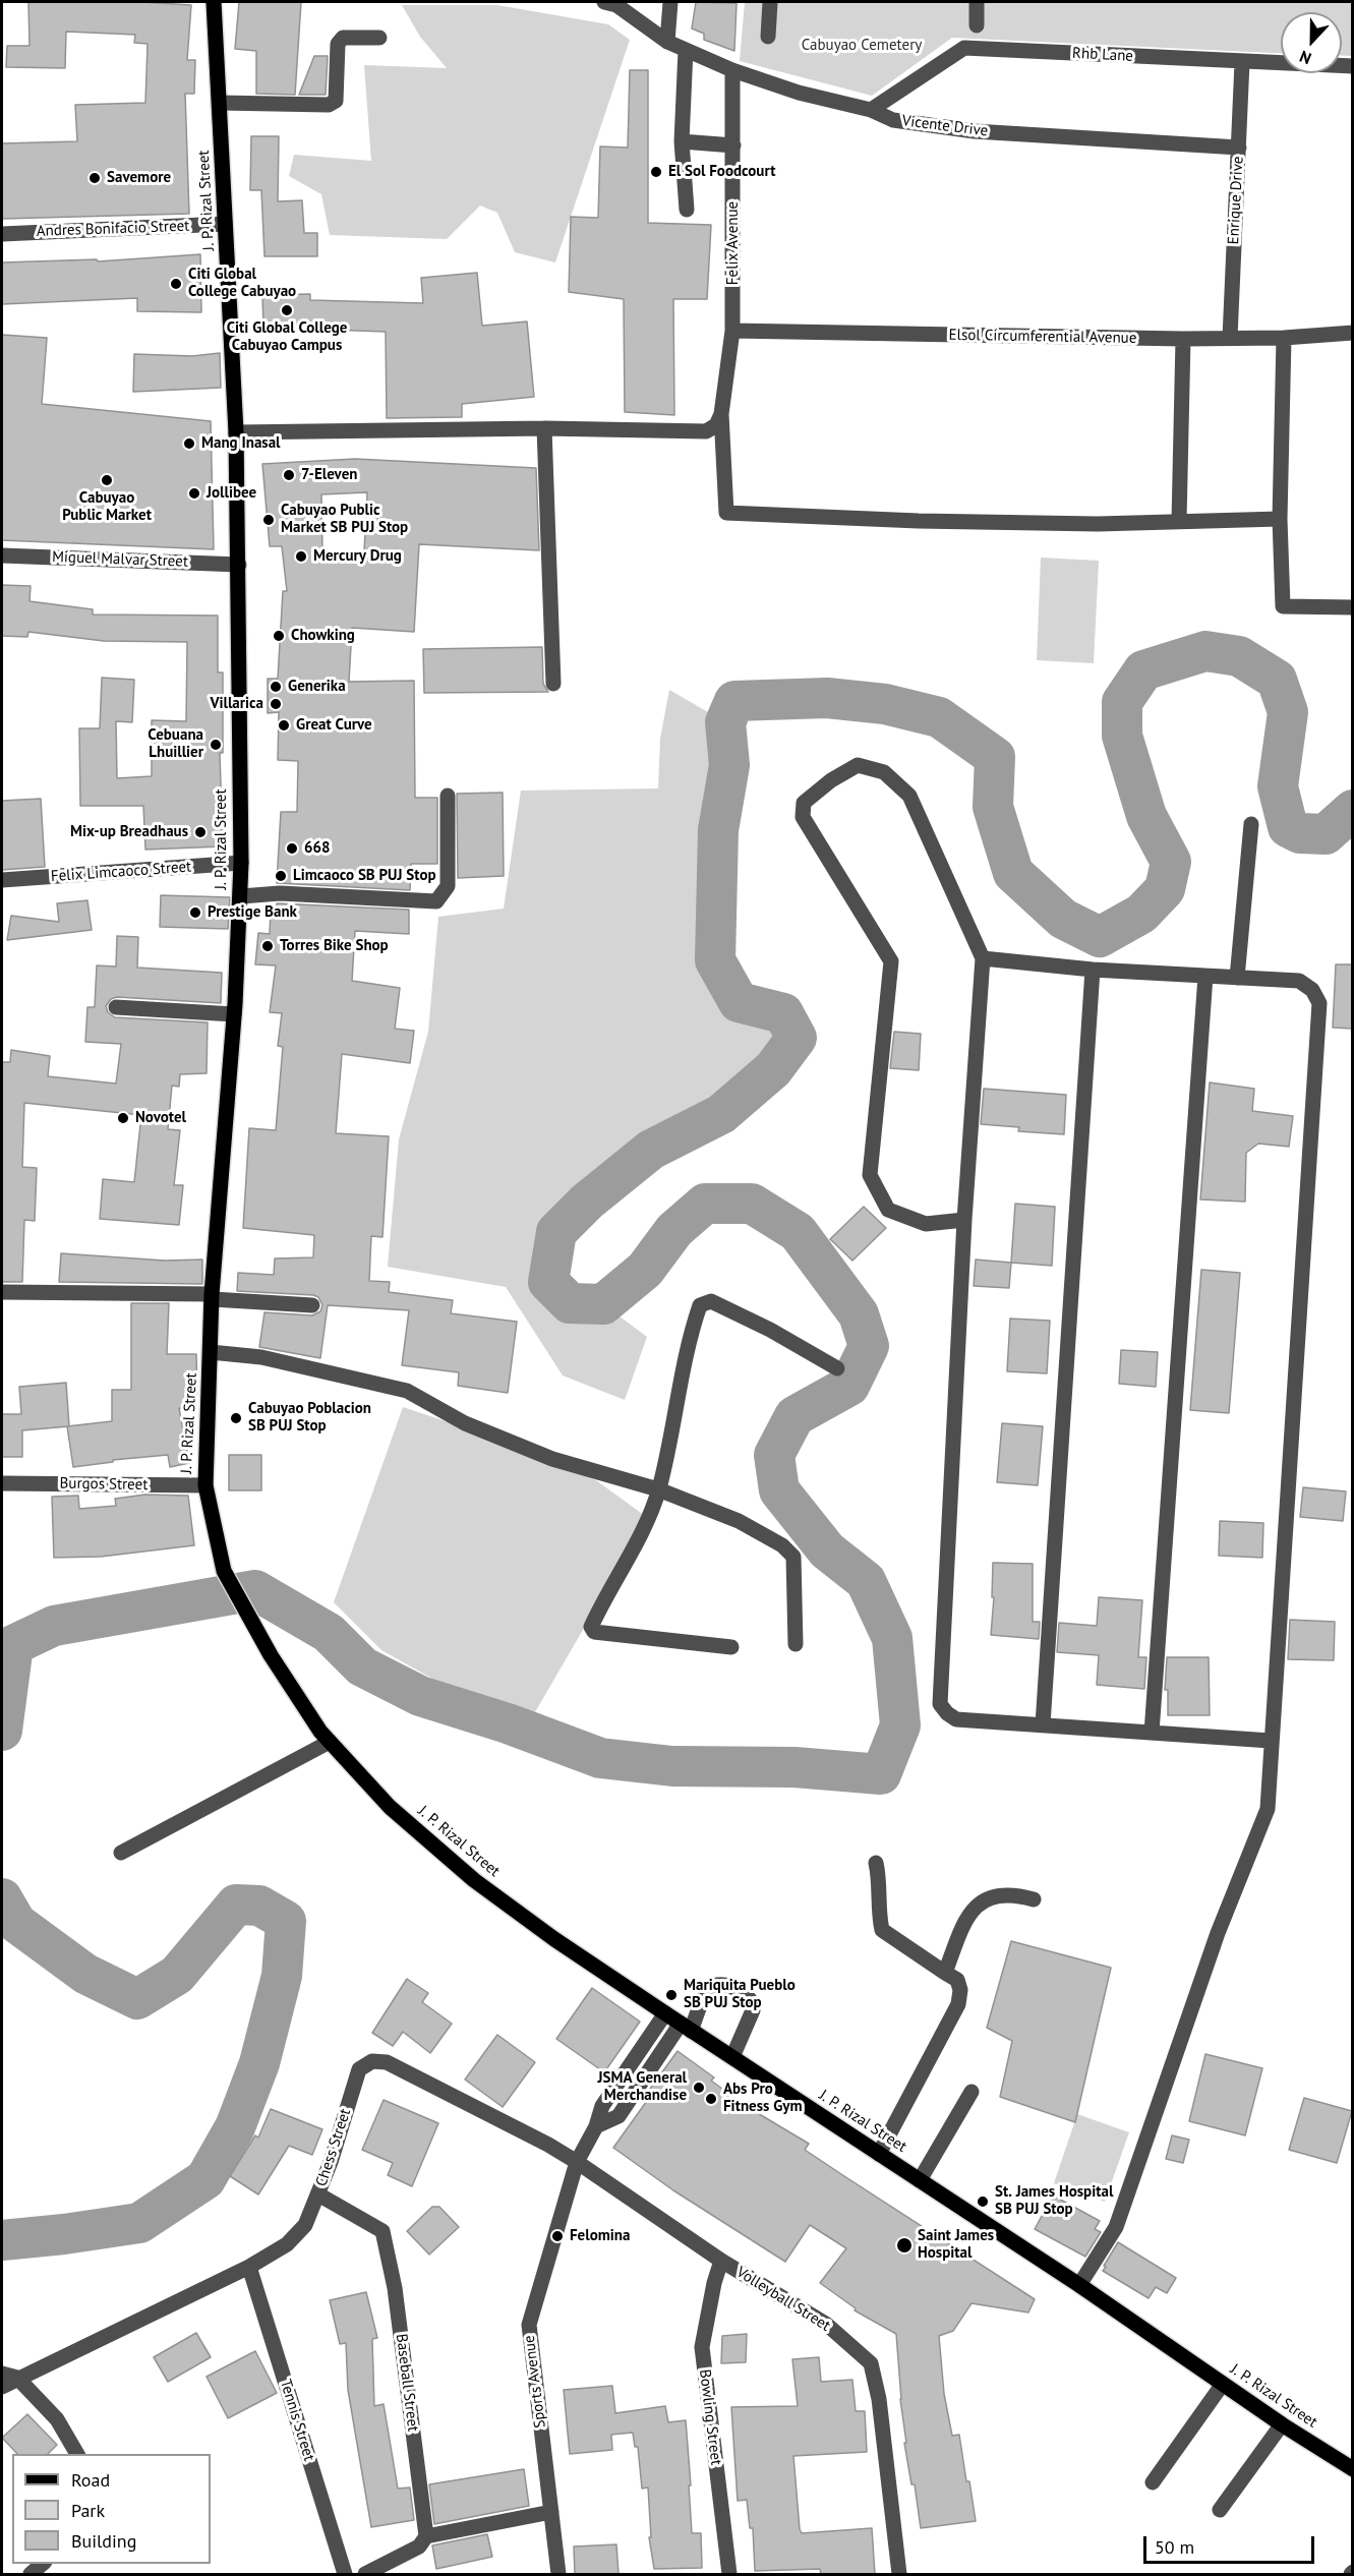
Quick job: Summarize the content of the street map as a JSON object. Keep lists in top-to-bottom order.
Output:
{
  "streets": {
    "main road": ["J. P. Rizal Street"],
    "street": [
      "Rhb Lane",
      "Vicente Drive",
      "Enrique Drive",
      "Andres Bonifacio Street",
      "Felix Avenue",
      "Elsol Circumferential Avenue",
      "Miguel Malvar Street",
      "Felix Limcaoco Street",
      "Burgos Street",
      "Chess Street",
      "Volleyball Street",
      "Sports Avenue",
      "Baseball Street",
      "Bowling Street",
      "Tennis Street"
    ]
  },
  "crossings": [
    ["Rhb Lane", "Vicente Drive"],
    ["Rhb Lane", "Enrique Drive"],
    ["Vicente Drive", "Enrique Drive"],
    ["Vicente Drive", "Felix Avenue"],
    ["J. P. Rizal Street", "Andres Bonifacio Street"],
    ["J. P. Rizal Street", "Miguel Malvar Street"],
    ["J. P. Rizal Street", "Felix Limcaoco Street"],
    ["J. P. Rizal Street", "Burgos Street"],
    ["J. P. Rizal Street", "Sports Avenue"],
    ["Enrique Drive", "Elsol Circumferential Avenue"],
    ["Felix Avenue", "Elsol Circumferential Avenue"],
    ["Chess Street", "Volleyball Street"],
    ["Chess Street", "Sports Avenue"],
    ["Chess Street", "Baseball Street"],
    ["Chess Street", "Tennis Street"],
    ["Volleyball Street", "Sports Avenue"],
    ["Volleyball Street", "Bowling Street"]
  ],
  "parks": ["Cabuyao Cemetery"],
  "places": [
    "El Sol Foodcourt",
    "Savemore",
    "Citi Global College Cabuyao",
    "Citi Global College Cabuyao Campus",
    "Mang Inasal",
    "7-Eleven",
    "Cabuyao Public Market",
    "Jollibee",
    "Cabuyao Public Market SB PUJ Stop",
    "Mercury Drug",
    "Chowking",
    "Generika",
    "Villarica",
    "Great Curve",
    "Cebuana Lhuillier",
    "Mix-up Breadhaus",
    "668",
    "Limcaoco SB PUJ Stop",
    "Prestige Bank",
    "Torres Bike Shop",
    "Novotel",
    "Cabuyao Poblacion SB PUJ Stop",
    "Mariquita Pueblo SB PUJ Stop",
    "JSMA General Merchandise",
    "Abs Pro Fitness Gym",
    "St. James Hospital SB PUJ Stop",
    "Felomina",
    "Saint James Hospital"
  ],
  "legend": ["Road", "Park", "Building"],
  "scale_bar": "50 m",
  "north": "bottom"
}
